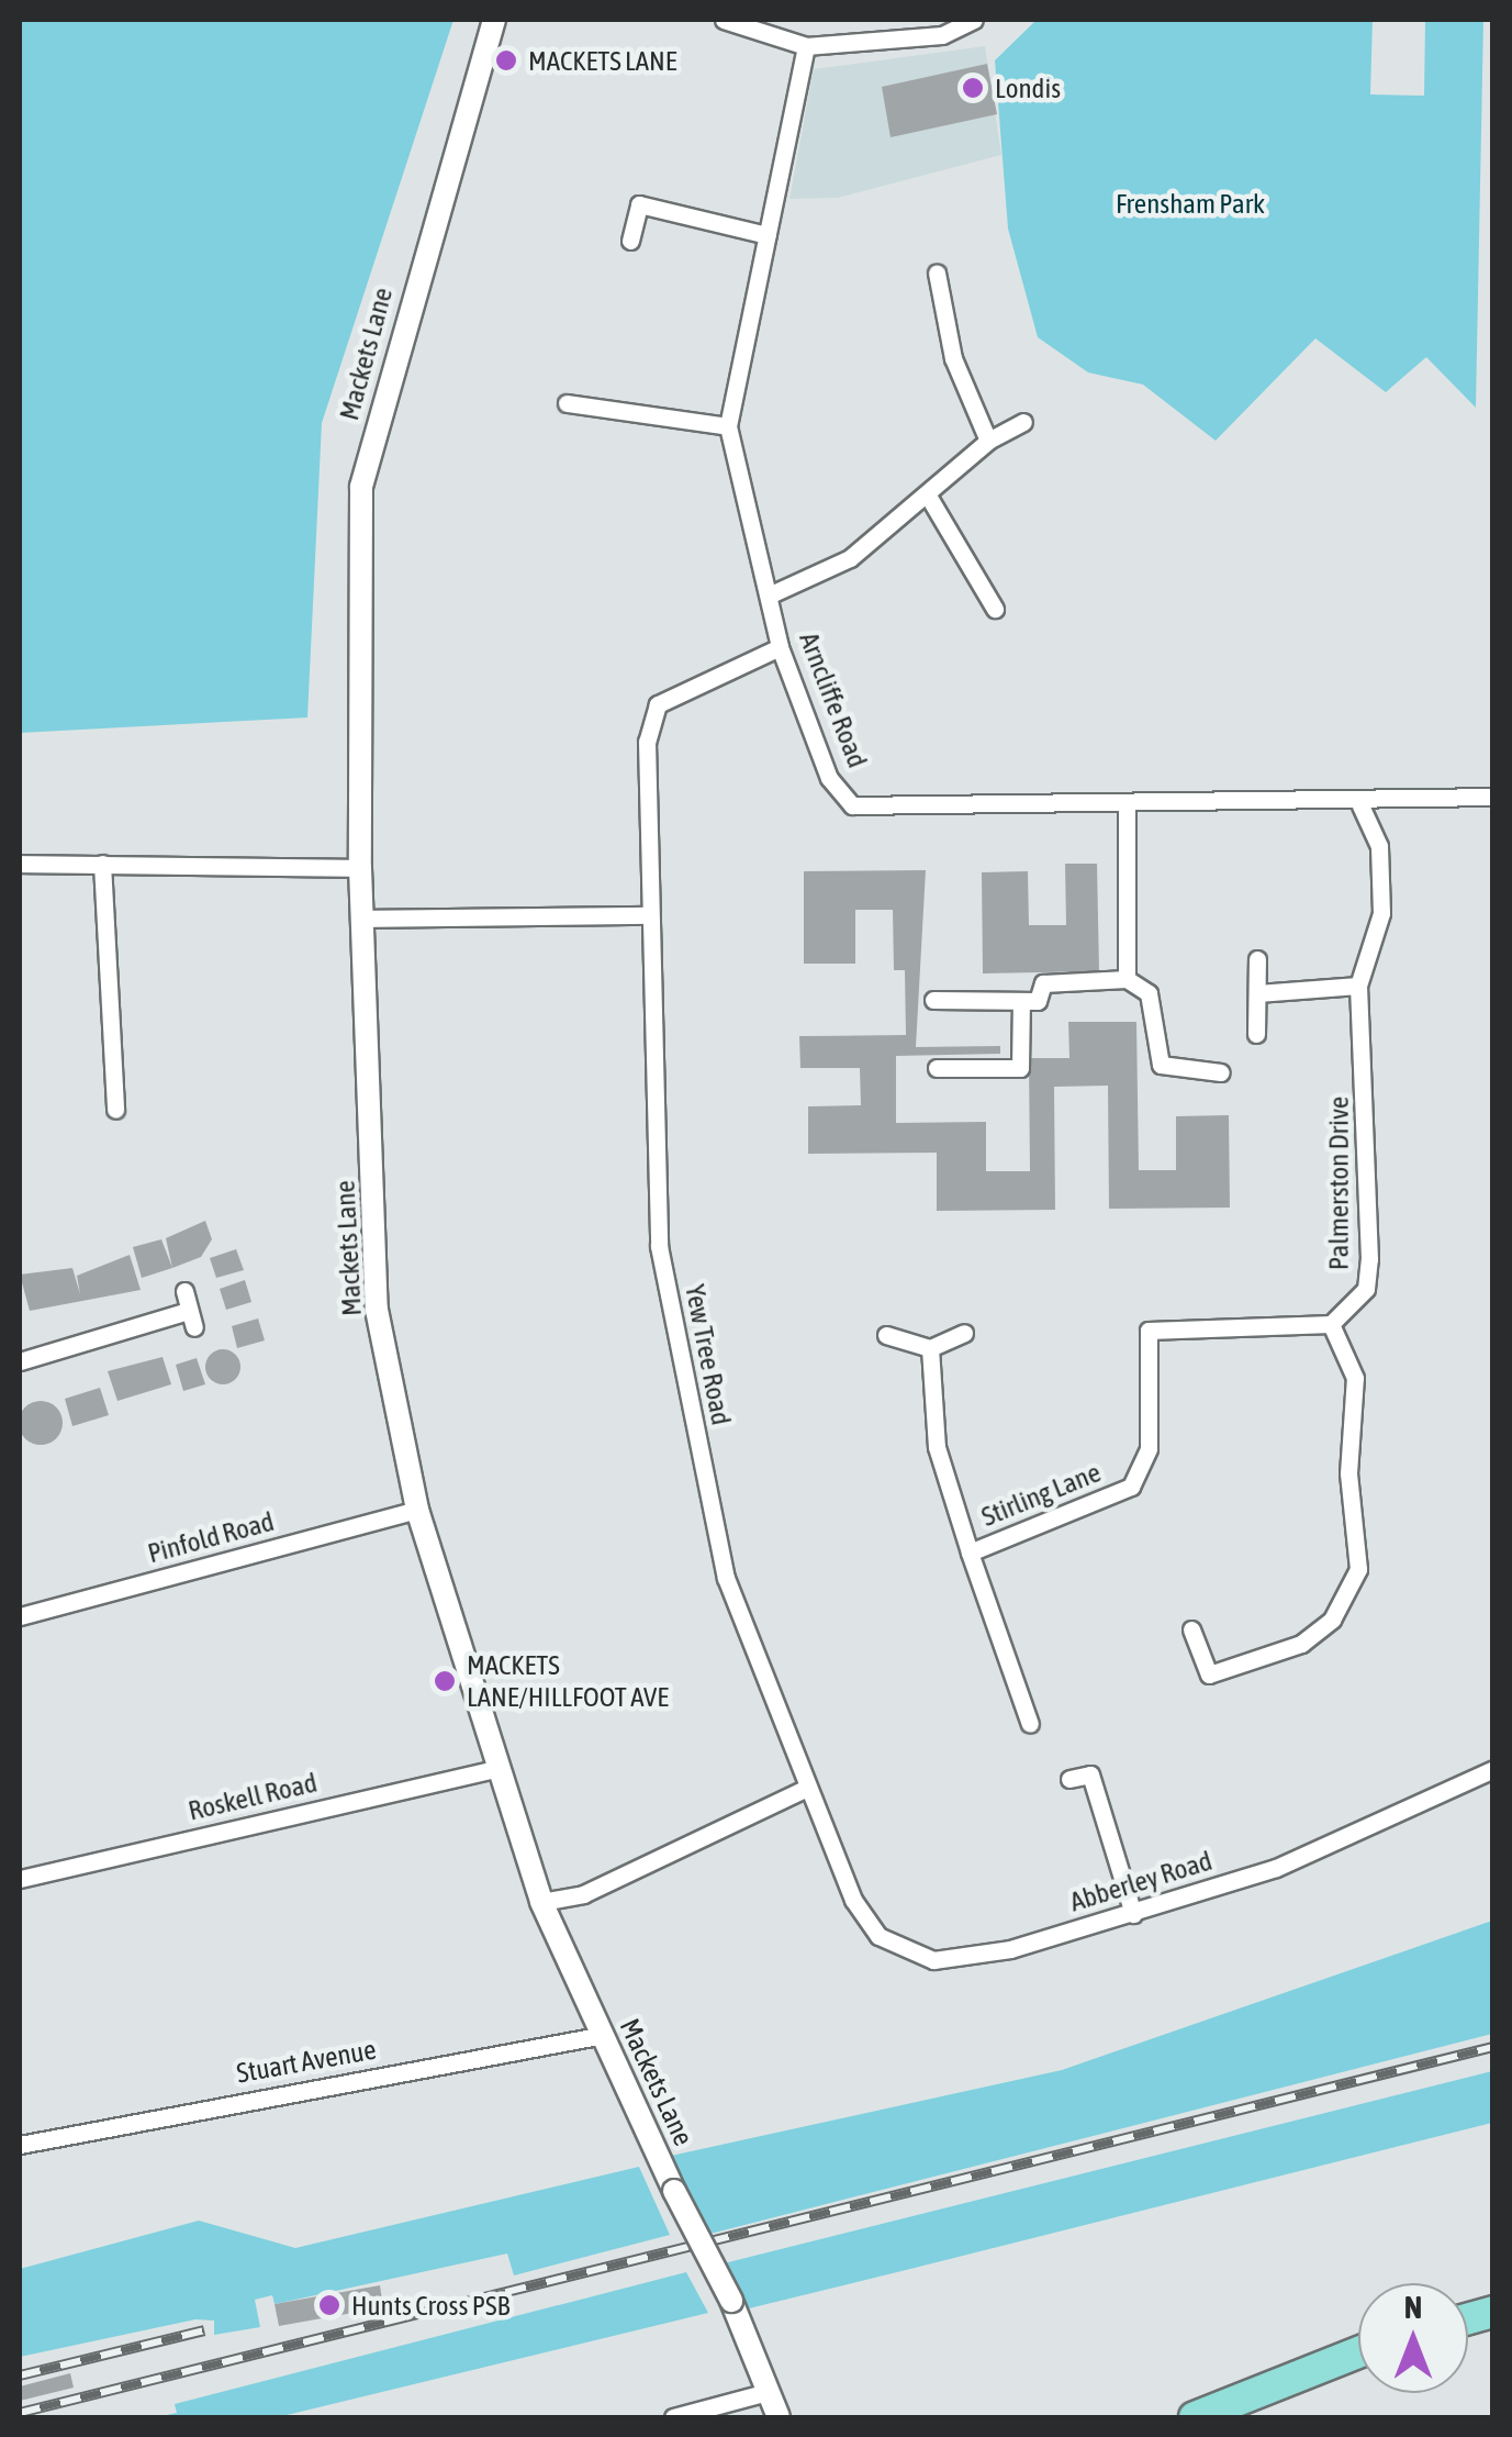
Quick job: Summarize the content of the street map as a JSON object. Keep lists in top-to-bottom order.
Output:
{
  "streets": {
    "street": [
      "Mackets Lane",
      "Arncliffe Road",
      "Palmerston Drive",
      "Yew Tree Road",
      "Stirling Lane",
      "Pinfold Road",
      "Roskell Road",
      "Abberley Road",
      "Stuart Avenue"
    ]
  },
  "crossings": [
    ["Mackets Lane", "Pinfold Road"],
    ["Mackets Lane", "Roskell Road"],
    ["Mackets Lane", "Stuart Avenue"],
    ["Arncliffe Road", "Palmerston Drive"],
    ["Arncliffe Road", "Yew Tree Road"],
    ["Palmerston Drive", "Stirling Lane"],
    ["Yew Tree Road", "Abberley Road"]
  ],
  "parks": ["Frensham Park"],
  "places": [
    "MACKETS LANE",
    "Londis",
    "MACKETS LANE/HILLFOOT AVE",
    "Hunts Cross PSB"
  ],
  "north": "top"
}
